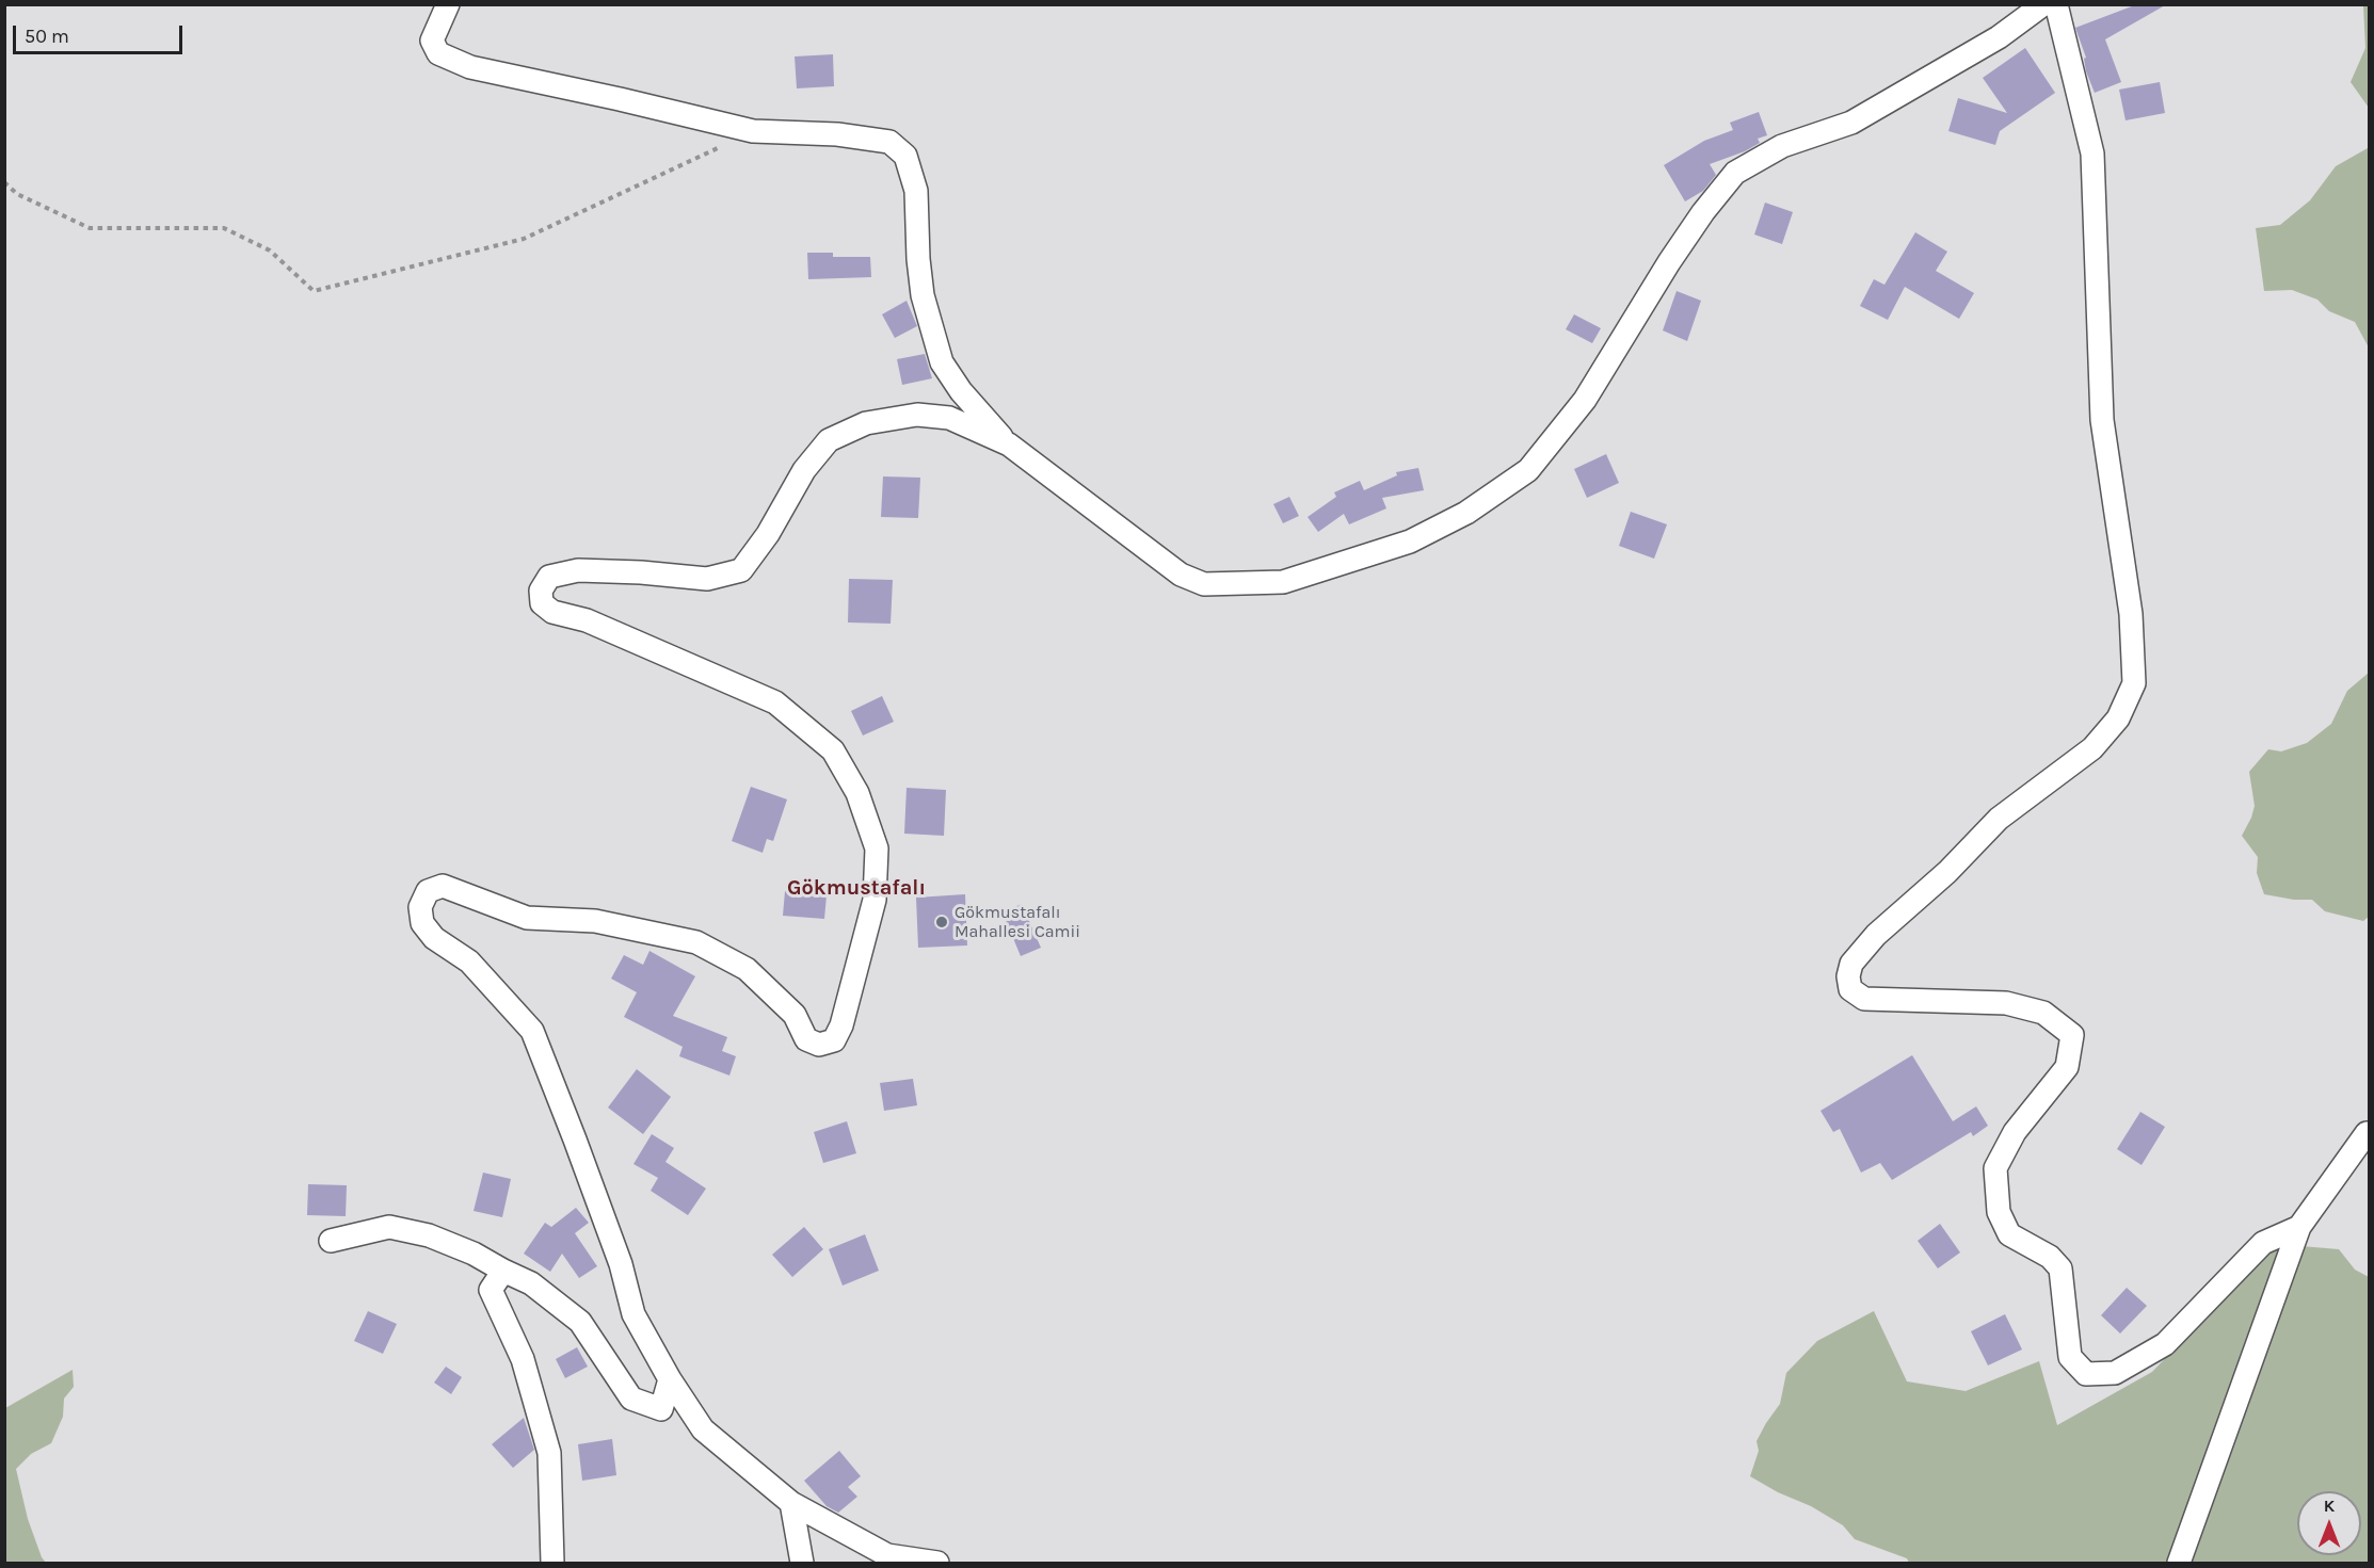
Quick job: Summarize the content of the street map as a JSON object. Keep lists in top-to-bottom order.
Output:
{
  "districts": ["Gökmustafalı"],
  "places": ["Gökmustafalı Mahallesi Camii"],
  "scale_bar": "50 m",
  "north": "top"
}
